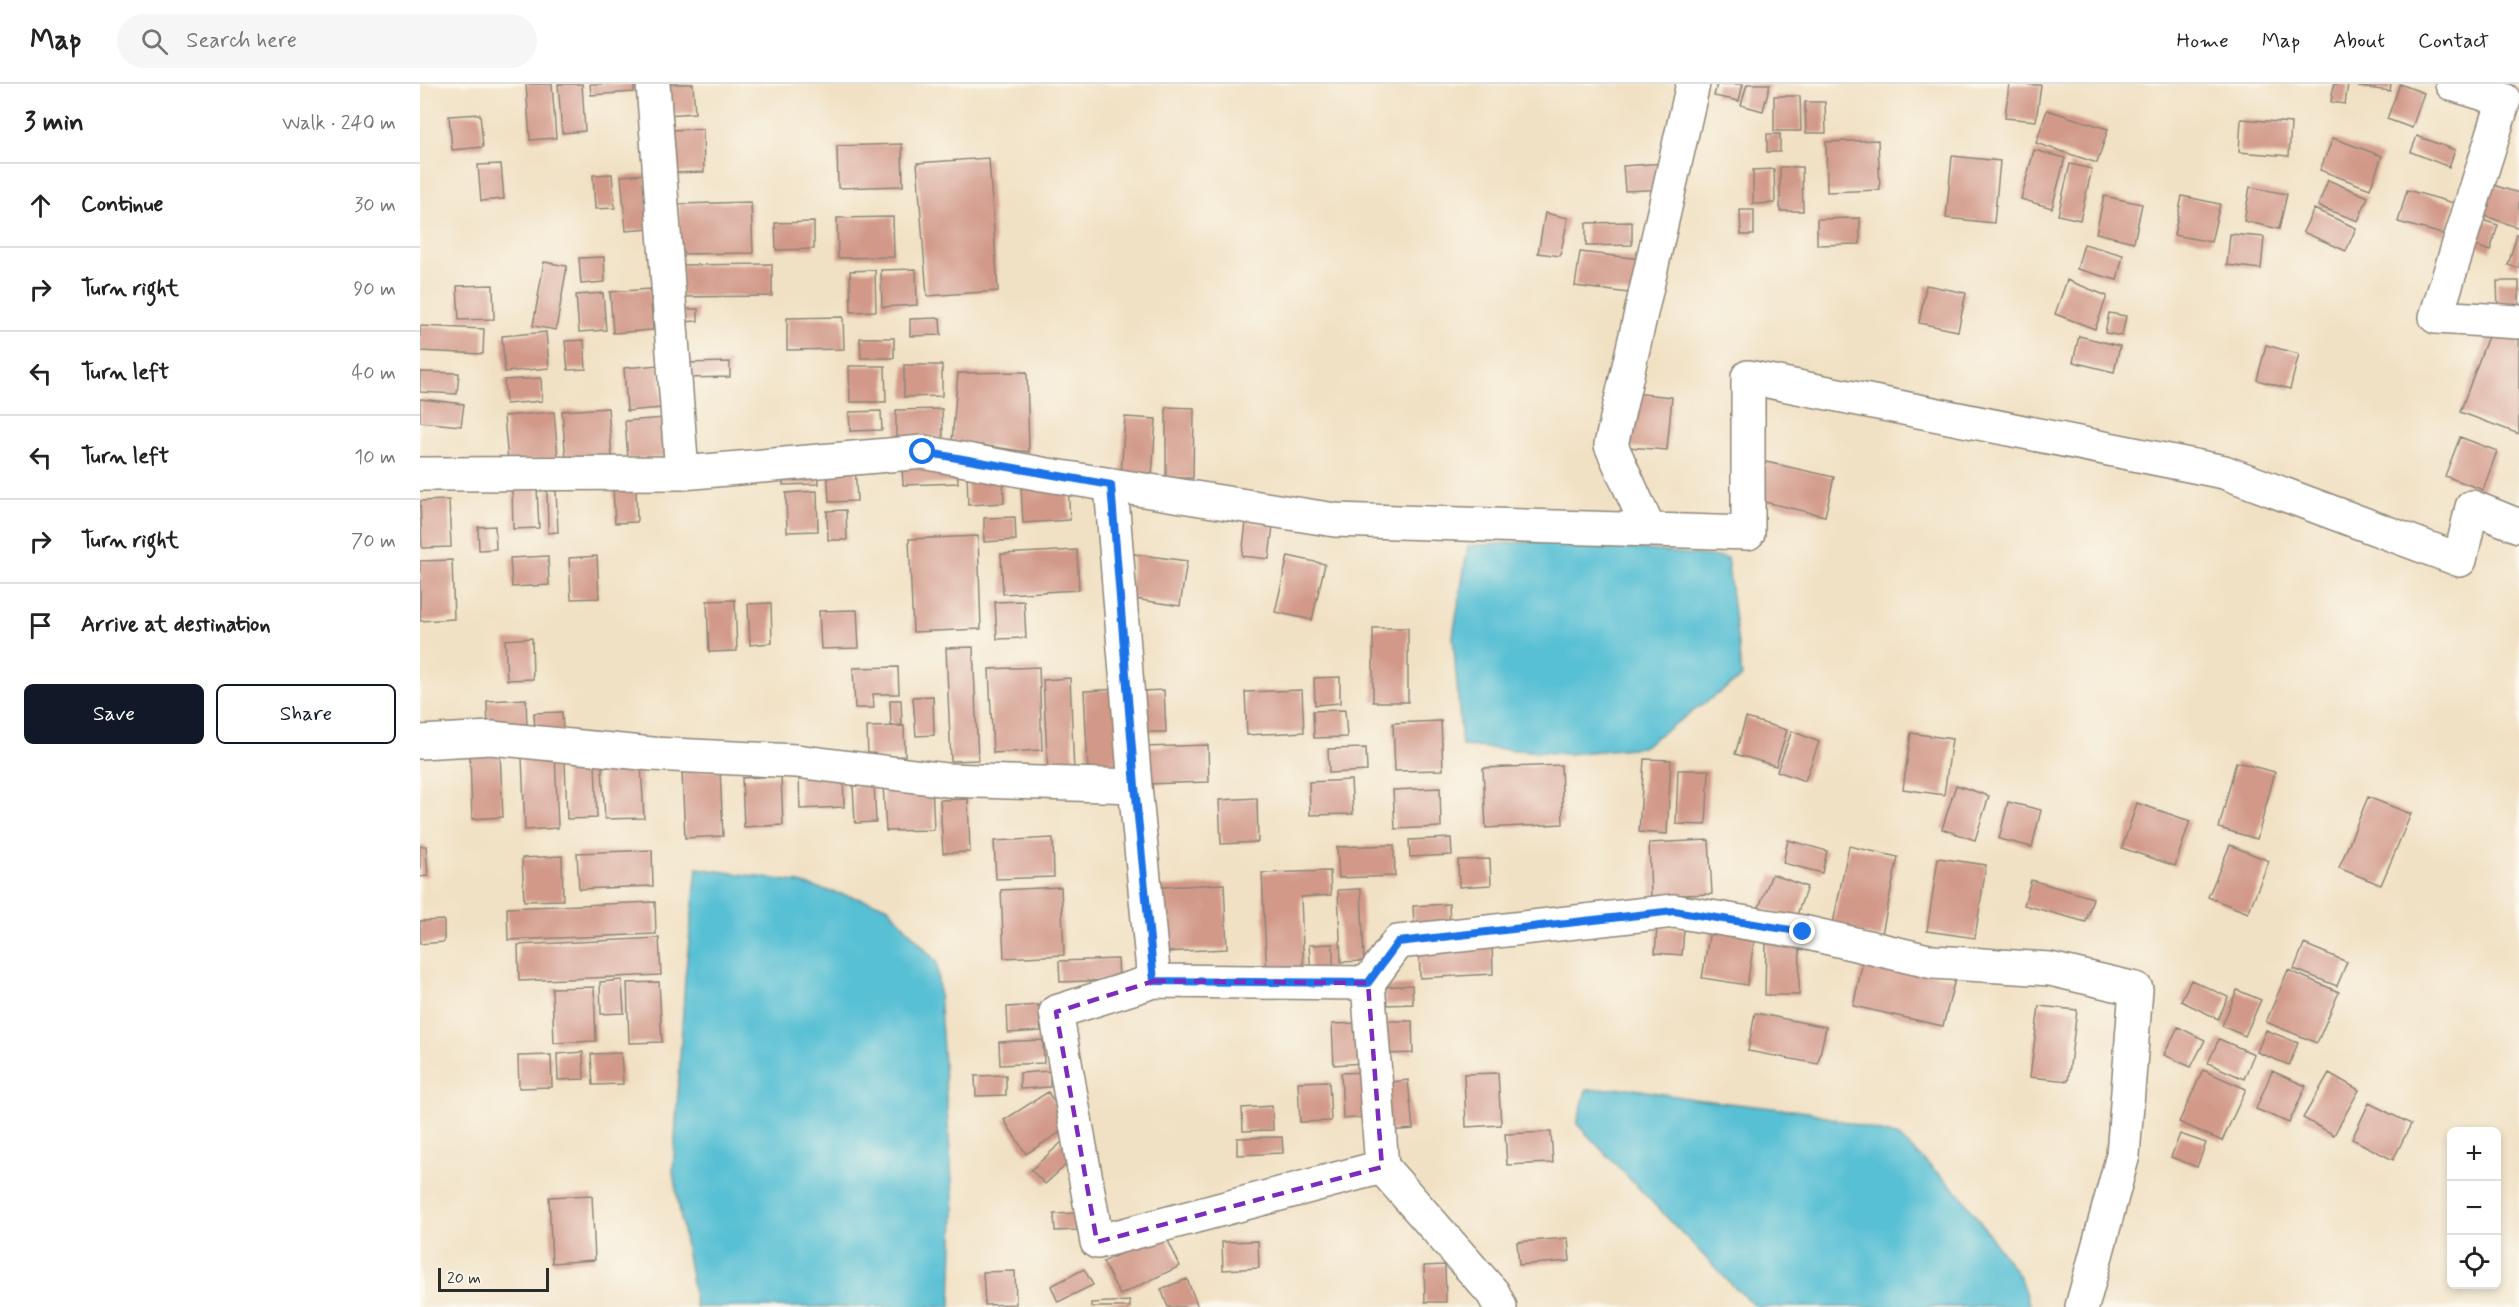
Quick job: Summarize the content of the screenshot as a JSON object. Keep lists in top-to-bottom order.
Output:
{
  "scale_bar": "20 m",
  "page": {
    "header": "Map",
    "search": "Search here",
    "nav": [
      "Home",
      "Map",
      "About",
      "Contact"
    ],
    "heading": ["3 min", "Walk · 240 m"],
    "list": [
      ["Continue", "30 m"],
      ["Turn right", "90 m"],
      ["Turn left", "40 m"],
      ["Turn left", "10 m"],
      ["Turn right", "70 m"],
      "Arrive at destination"
    ],
    "buttons": ["Save", "Share"],
    "map_buttons": ["+", "−"],
    "scale": "20 m"
  }
}
